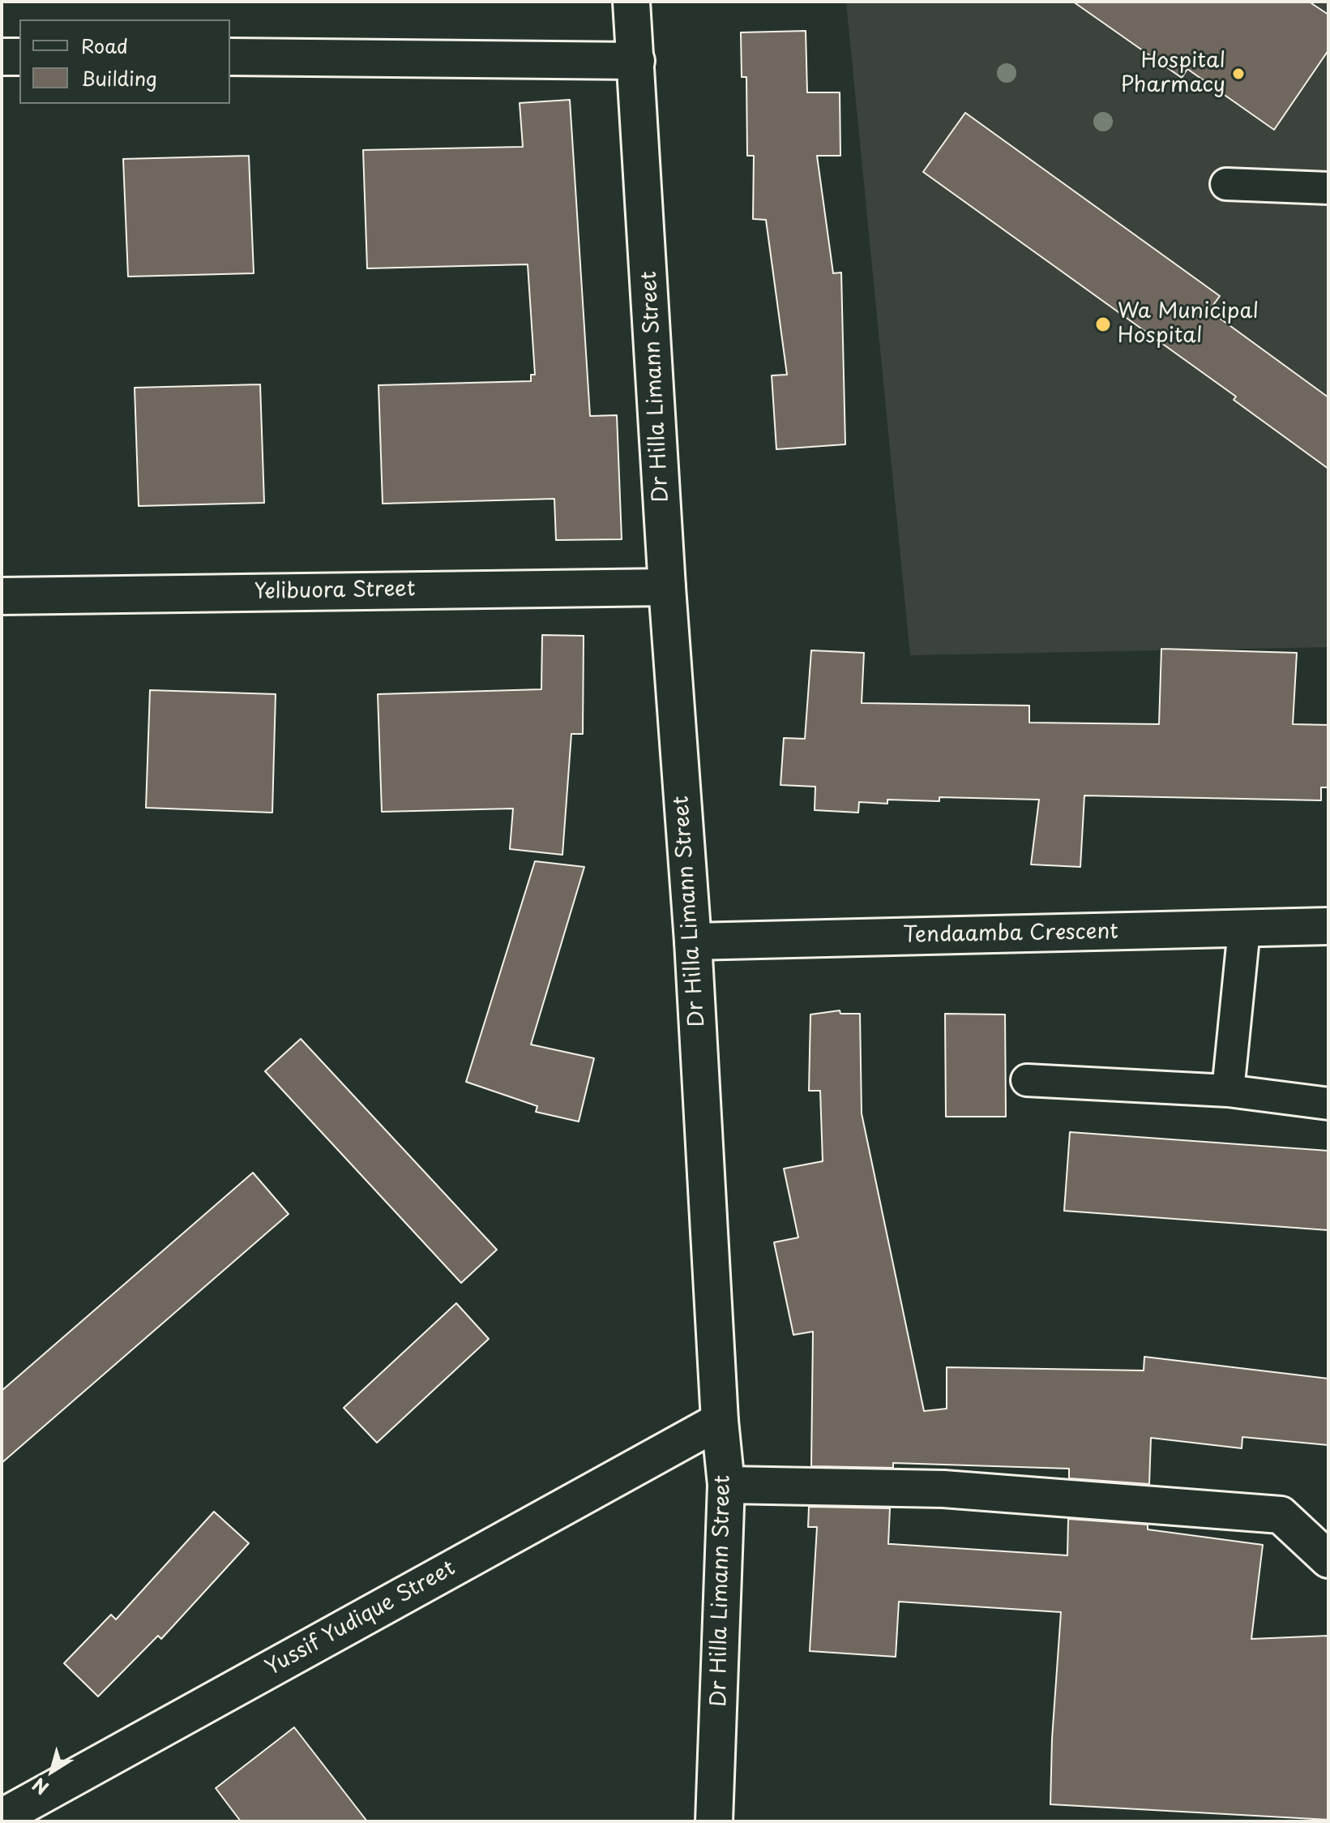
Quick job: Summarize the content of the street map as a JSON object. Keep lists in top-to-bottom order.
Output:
{
  "streets": {
    "main road": [
      "Dr Hilla Limann Street",
      "Yelibuora Street",
      "Tendaamba Crescent",
      "Yussif Yudique Street"
    ]
  },
  "crossings": [
    ["Dr Hilla Limann Street", "Yelibuora Street"],
    ["Dr Hilla Limann Street", "Tendaamba Crescent"],
    ["Dr Hilla Limann Street", "Yussif Yudique Street"]
  ],
  "places": ["Hospital Pharmacy", "Wa Municipal Hospital"],
  "legend": ["Road", "Building"],
  "north": "bottom left"
}
